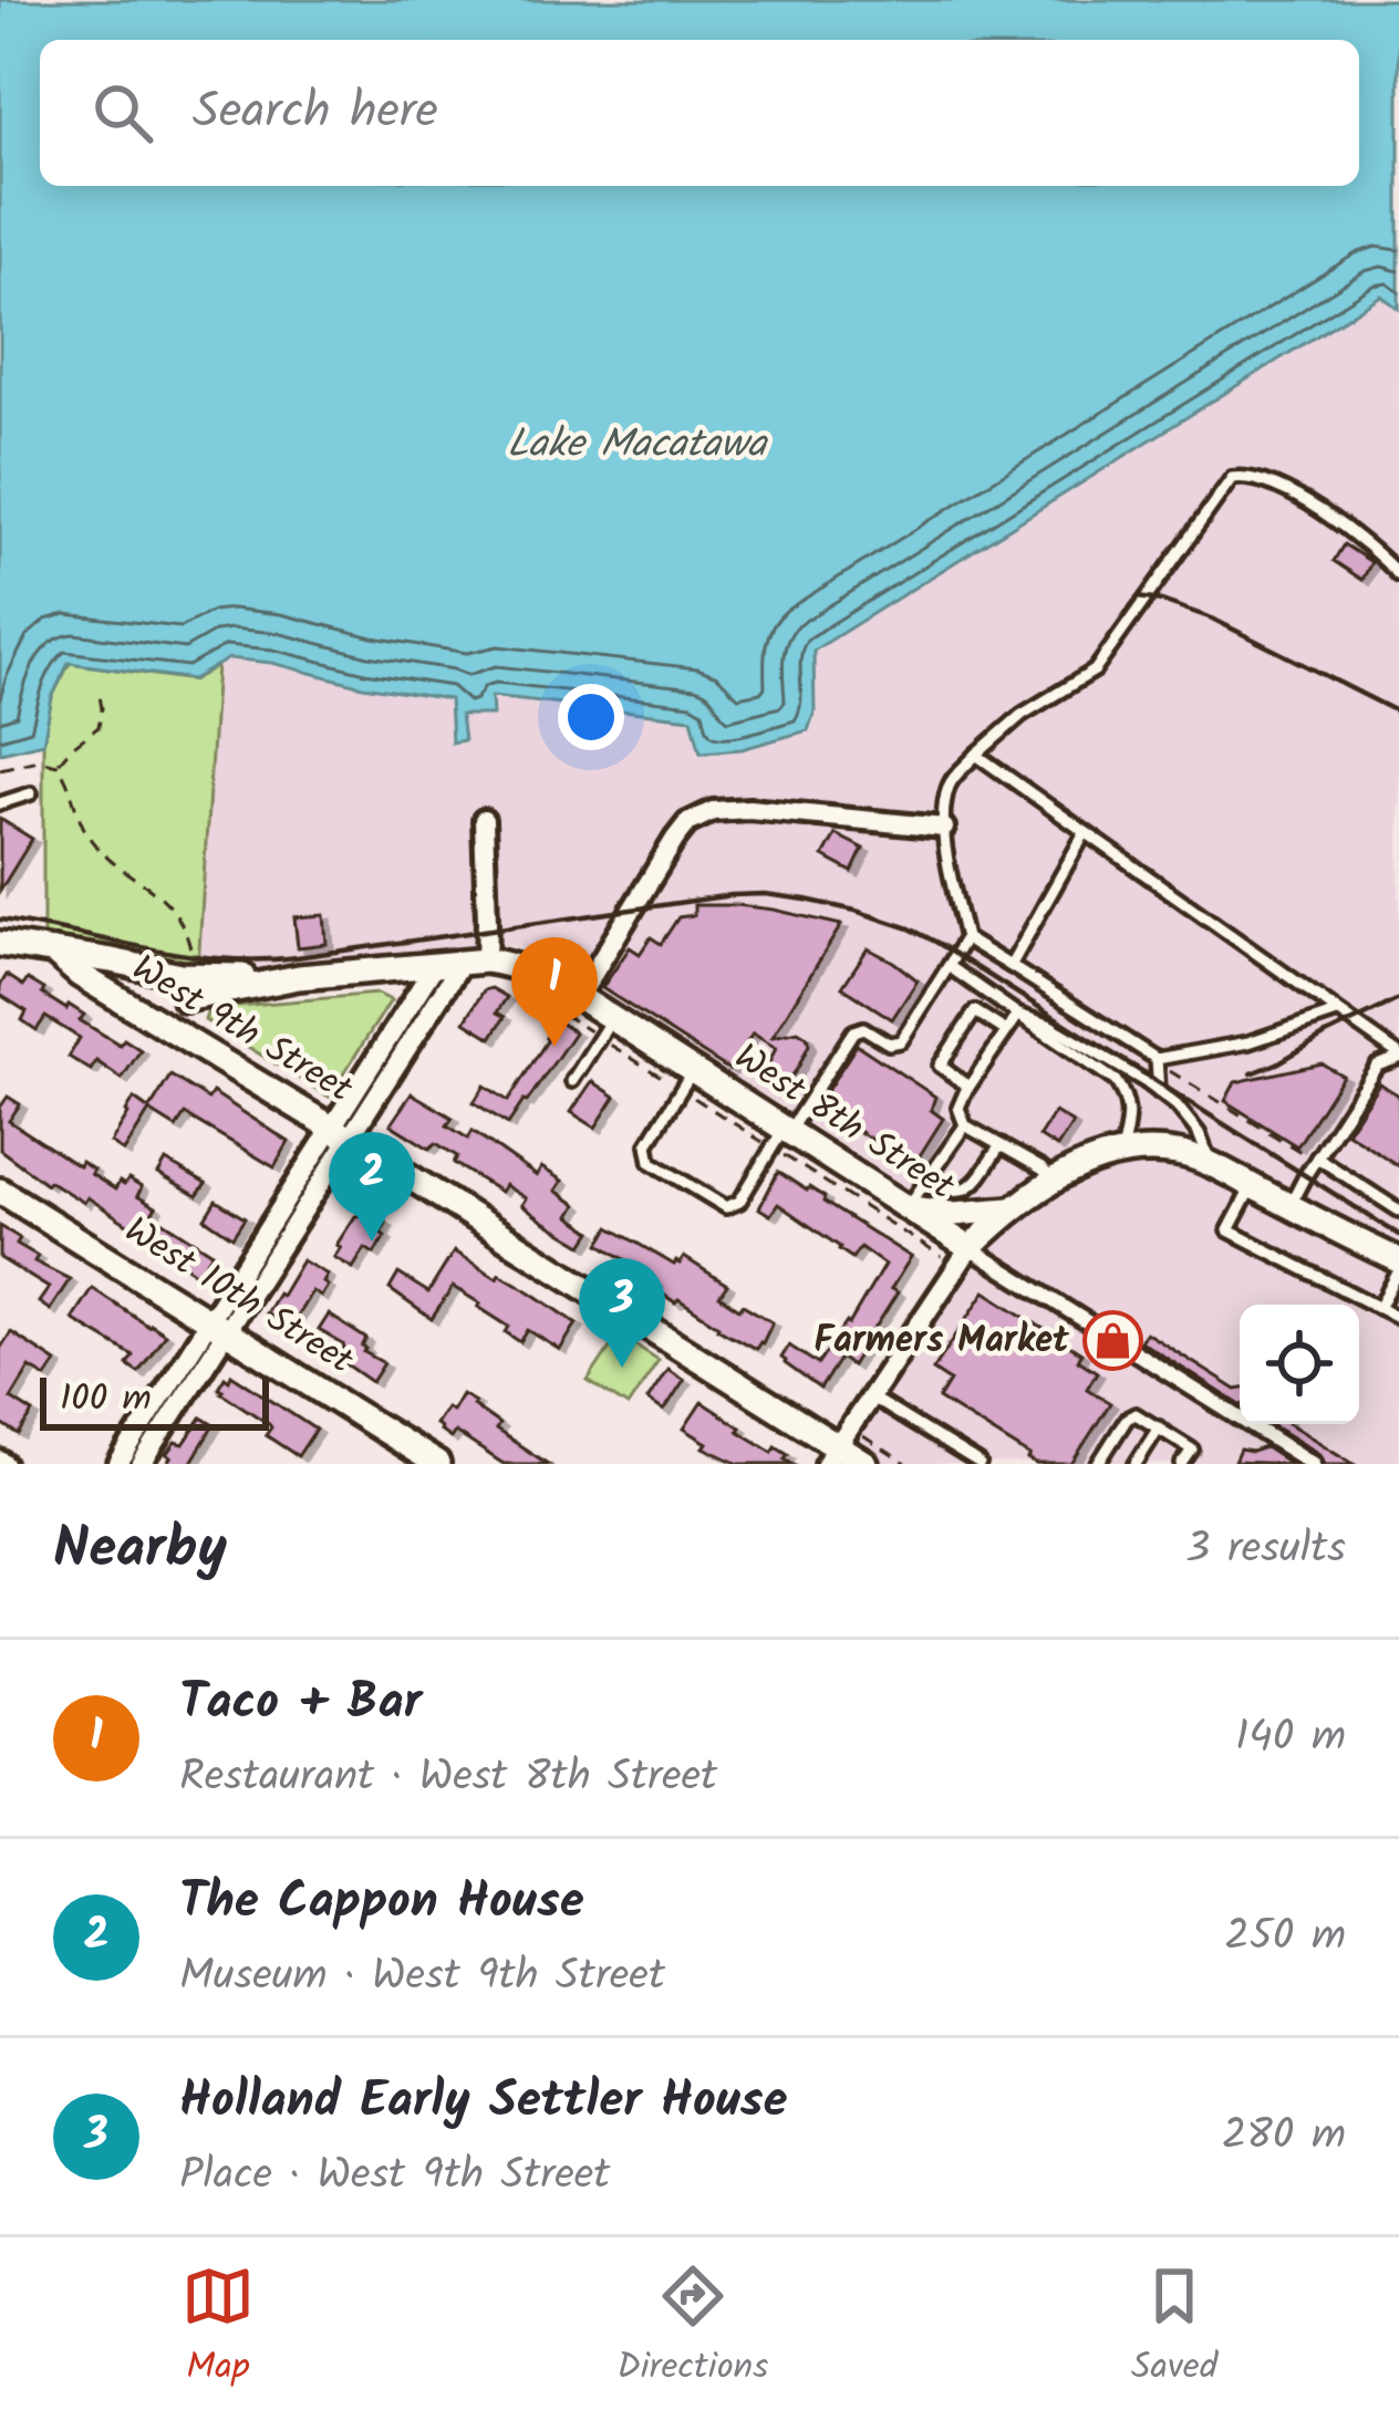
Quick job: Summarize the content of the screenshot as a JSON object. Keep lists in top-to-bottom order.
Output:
{
  "streets": {
    "street": ["West 9th Street", "West 8th Street", "West 10th Street"]
  },
  "crossings": [
    ["West 9th Street", "West 8th Street"]
  ],
  "water": ["Lake Macatawa"],
  "places": {
    "shop": ["Farmers Market"]
  },
  "scale_bar": "100 m",
  "page": {
    "search": "Search here",
    "pins": ["1", "2", "3"],
    "scale": "100 m",
    "heading": ["Nearby", "3 results"],
    "list": [
      {
        "mark": "1",
        "name": "Taco + Bar",
        "note": "Restaurant · West 8th Street",
        "value": "140 m"
      },
      {
        "mark": "2",
        "name": "The Cappon House",
        "note": "Museum · West 9th Street",
        "value": "250 m"
      },
      {
        "mark": "3",
        "name": "Holland Early Settler House",
        "note": "Place · West 9th Street",
        "value": "280 m"
      }
    ],
    "nav": ["Map", "Directions", "Saved"]
  }
}
